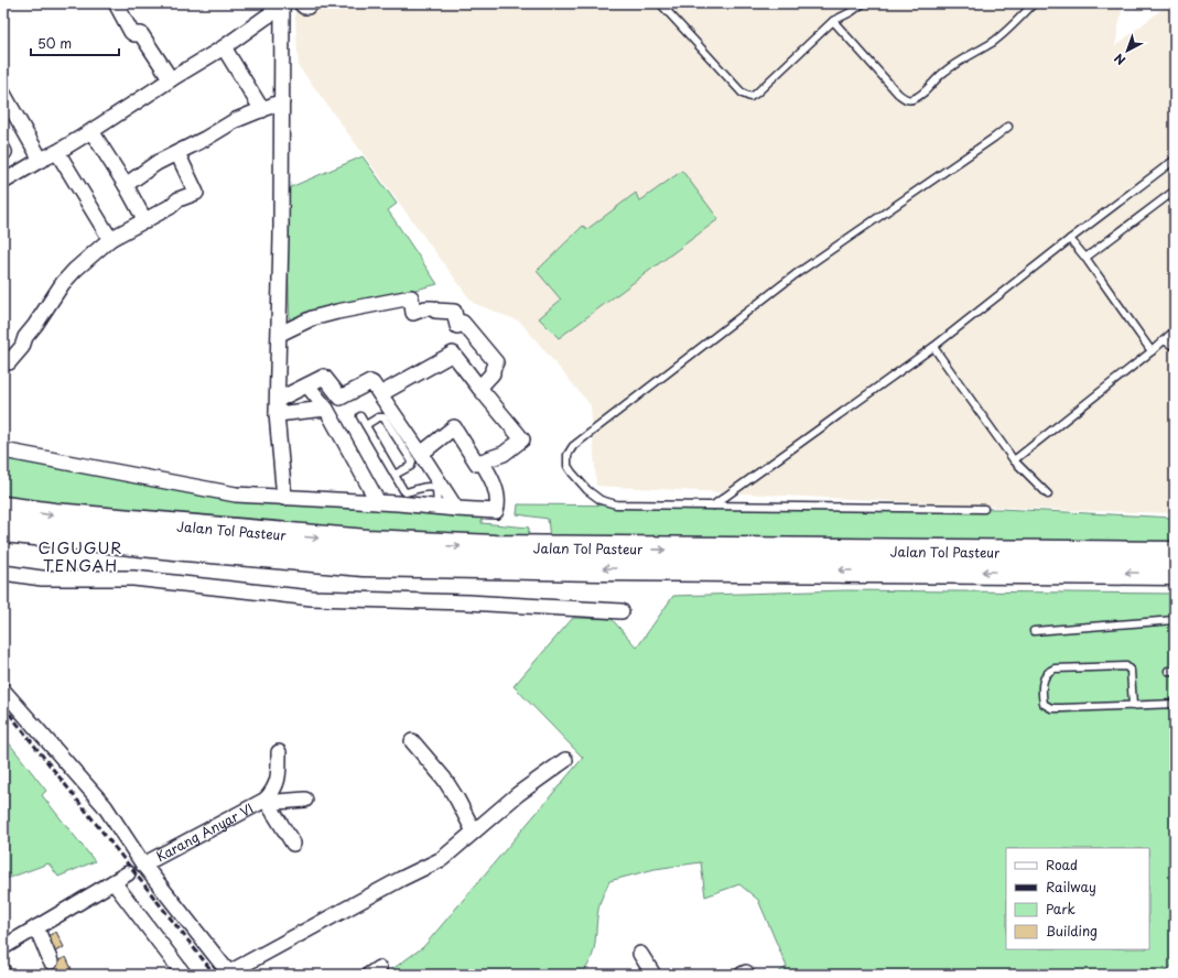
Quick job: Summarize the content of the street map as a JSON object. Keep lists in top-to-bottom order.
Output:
{
  "streets": {
    "highway": ["Jalan Tol Pasteur"],
    "street": ["Karang Anyar VI"]
  },
  "districts": ["CIGUGUR TENGAH"],
  "legend": [
    "Road",
    "Railway",
    "Park",
    "Building"
  ],
  "scale_bar": "50 m",
  "north": "bottom left"
}
